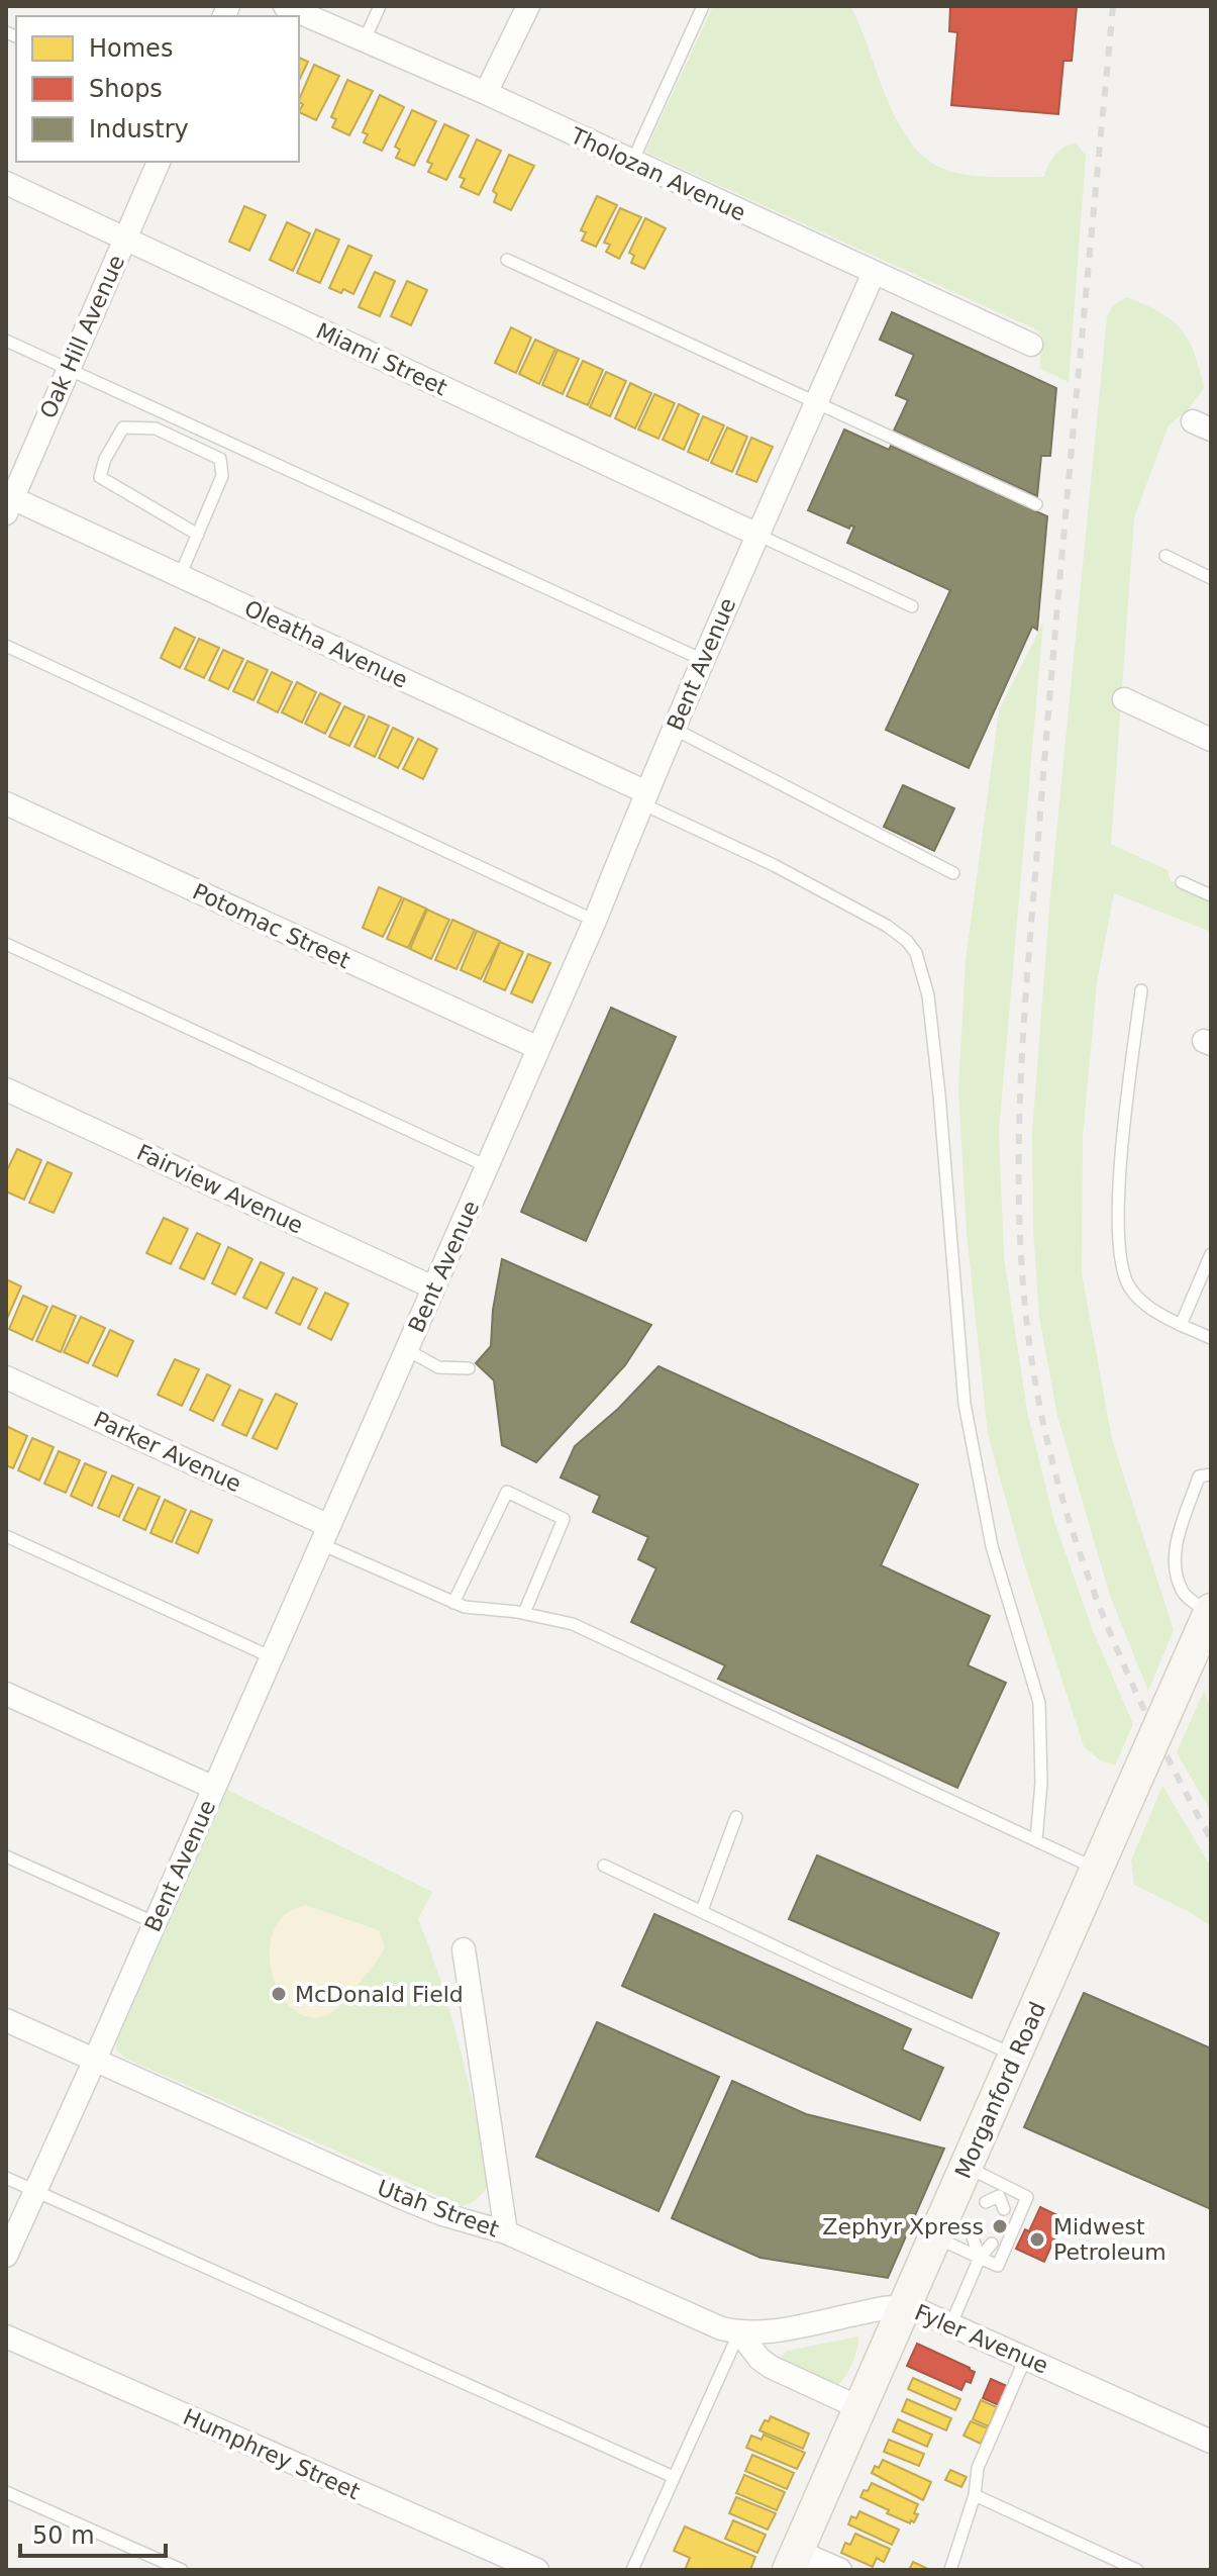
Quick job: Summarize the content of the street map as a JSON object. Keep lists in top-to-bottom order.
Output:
{
  "streets": {
    "street": [
      "Tholozan Avenue",
      "Oak Hill Avenue",
      "Miami Street",
      "Oleatha Avenue",
      "Bent Avenue",
      "Potomac Street",
      "Fairview Avenue",
      "Parker Avenue",
      "Morganford Road",
      "Utah Street",
      "Fyler Avenue",
      "Humphrey Street"
    ]
  },
  "crossings": [
    ["Tholozan Avenue", "Bent Avenue"],
    ["Oak Hill Avenue", "Miami Street"],
    ["Oak Hill Avenue", "Oleatha Avenue"],
    ["Miami Street", "Bent Avenue"],
    ["Oleatha Avenue", "Bent Avenue"],
    ["Bent Avenue", "Potomac Street"],
    ["Bent Avenue", "Fairview Avenue"],
    ["Bent Avenue", "Parker Avenue"],
    ["Bent Avenue", "Utah Street"],
    ["Morganford Road", "Fyler Avenue"],
    ["Utah Street", "Fyler Avenue"]
  ],
  "places": ["McDonald Field", "Zephyr Xpress", "Midwest Petroleum"],
  "legend": ["Homes", "Shops", "Industry"],
  "scale_bar": "50 m"
}
